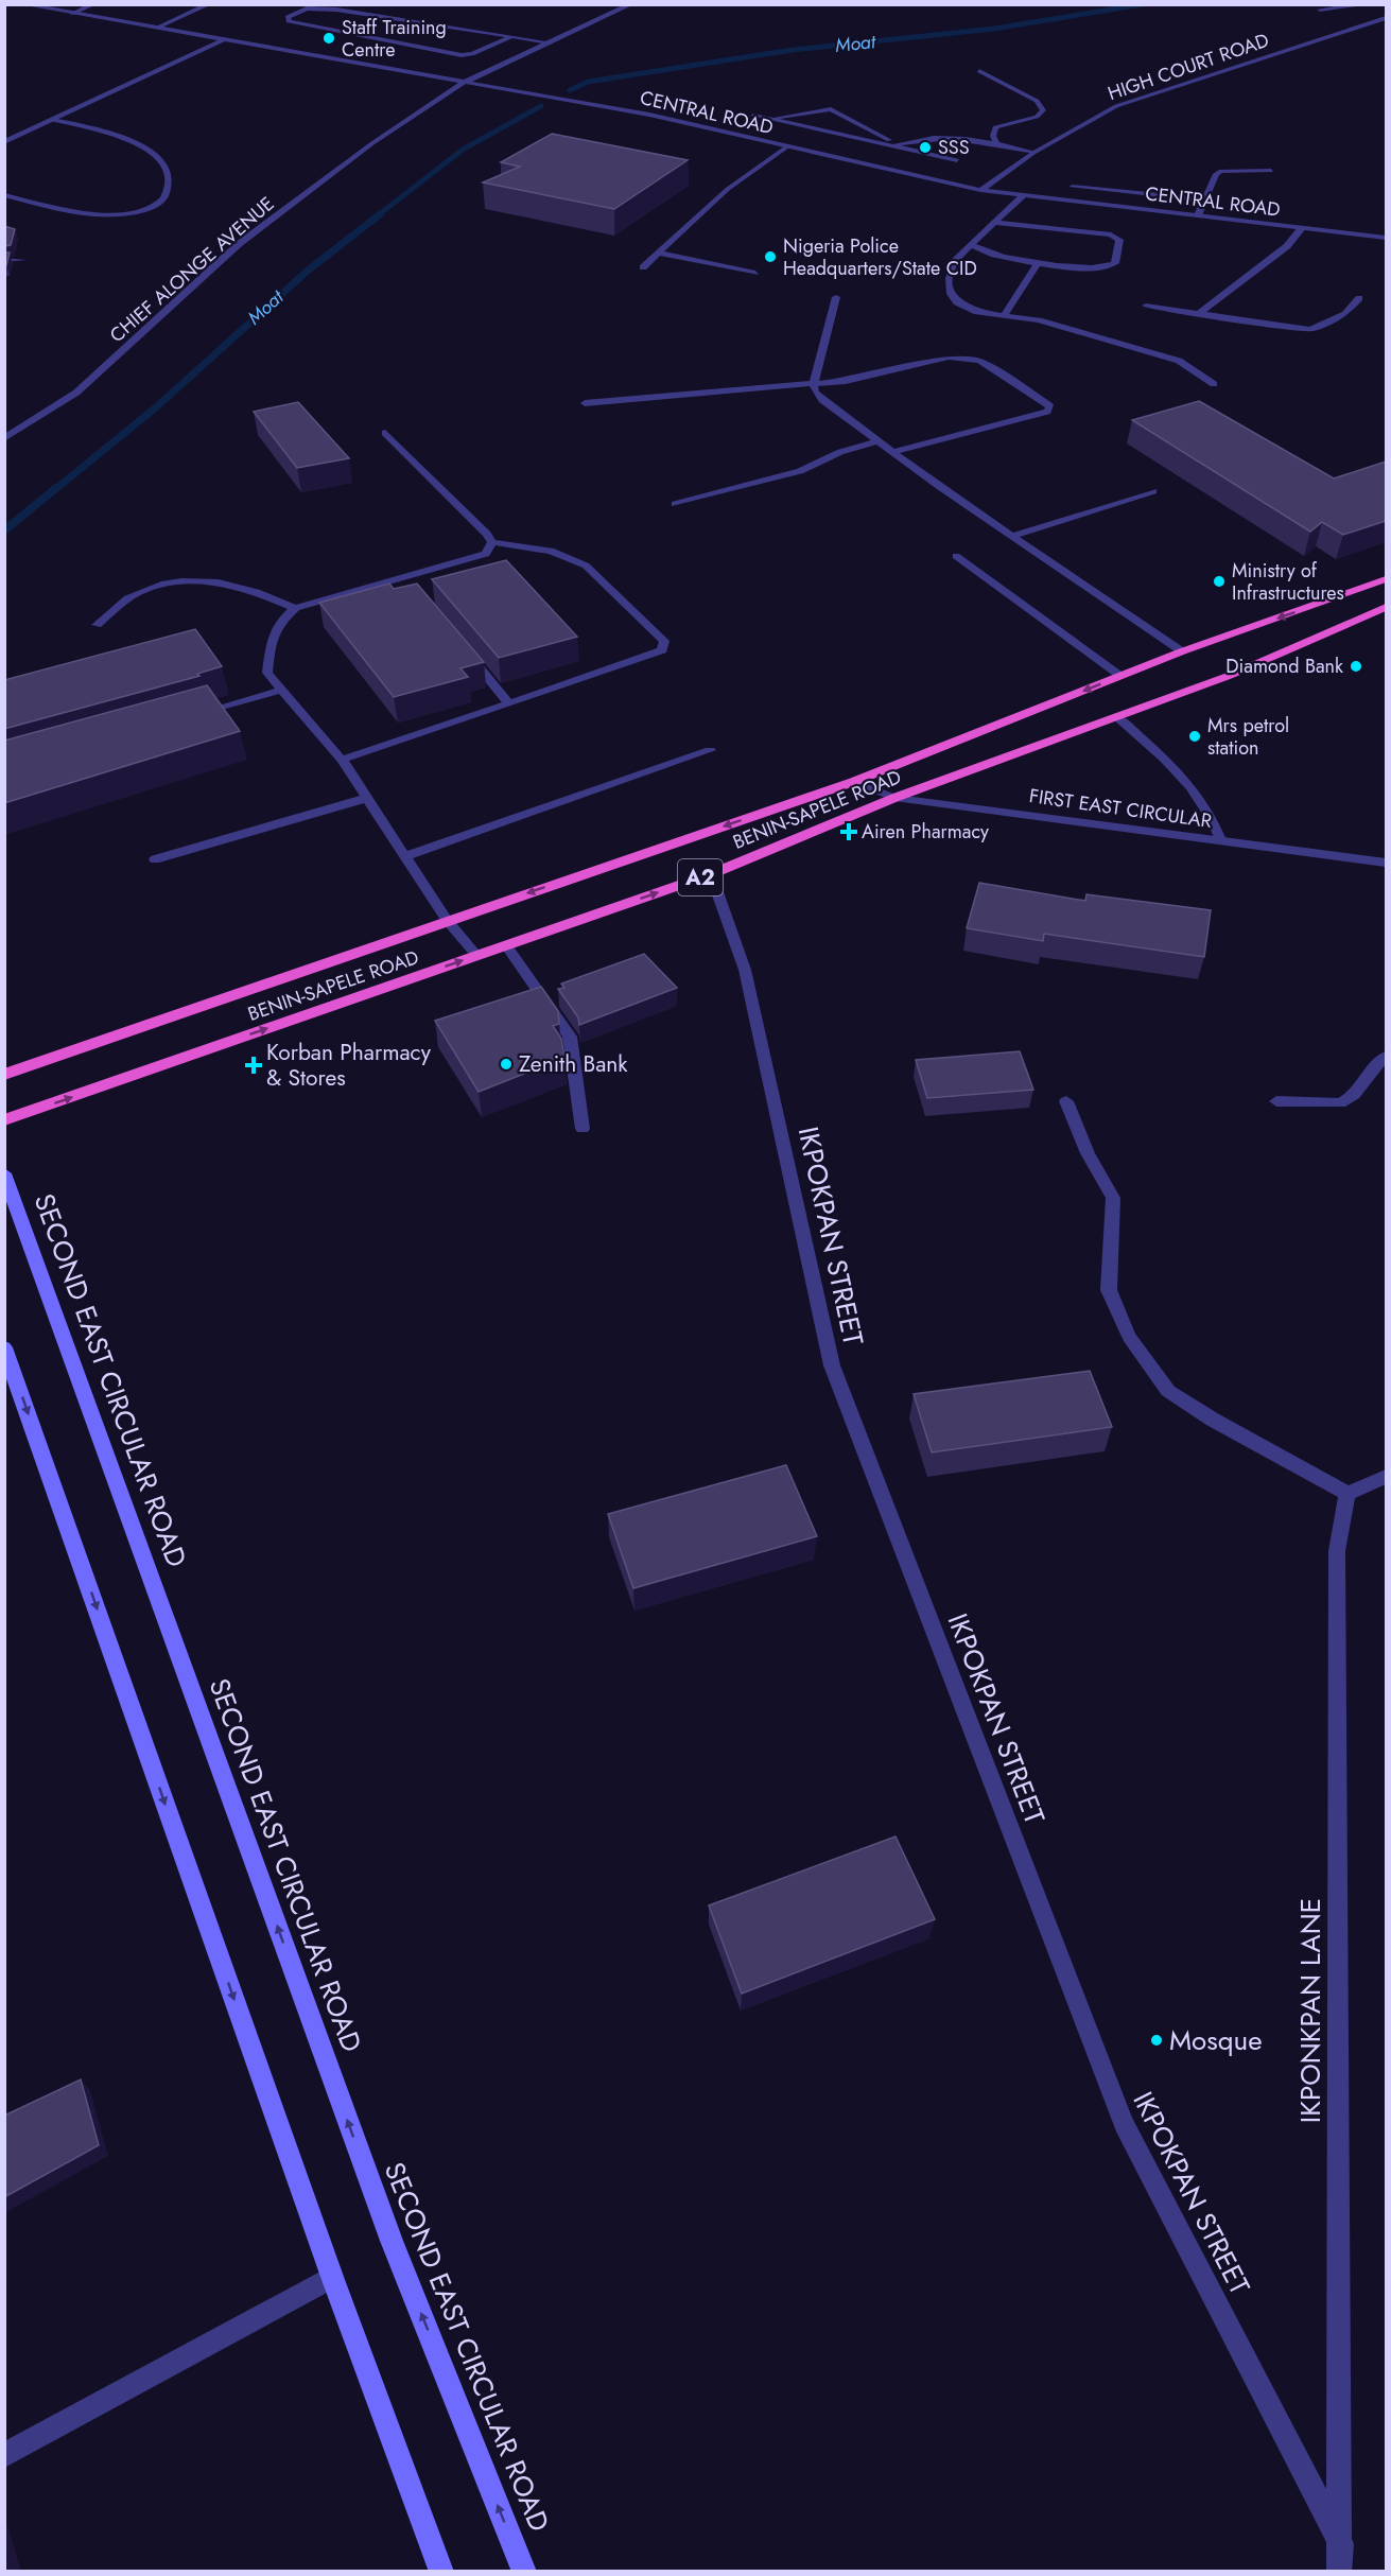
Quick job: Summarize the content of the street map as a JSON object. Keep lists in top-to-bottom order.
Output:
{
  "streets": {
    "highway": ["BENIN-SAPELE ROAD", "A2"],
    "main road": ["SECOND EAST CIRCULAR ROAD"],
    "street": [
      "HIGH COURT ROAD",
      "CENTRAL ROAD",
      "CHIEF ALONGE AVENUE",
      "FIRST EAST CIRCULAR",
      "IKPOKPAN STREET",
      "IKPONKPAN LANE"
    ]
  },
  "crossings": [
    ["HIGH COURT ROAD", "CENTRAL ROAD"],
    ["CENTRAL ROAD", "CHIEF ALONGE AVENUE"],
    ["FIRST EAST CIRCULAR", "BENIN-SAPELE ROAD"],
    ["BENIN-SAPELE ROAD", "IKPOKPAN STREET"],
    ["IKPOKPAN STREET", "IKPONKPAN LANE"]
  ],
  "water": ["Moat"],
  "places": {
    "other": [
      "Staff Training Centre",
      "SSS",
      "Nigeria Police Headquarters/State CID",
      "Ministry of Infrastructures",
      "Diamond Bank",
      "Mrs petrol station",
      "Zenith Bank",
      "Mosque"
    ],
    "health": ["Airen Pharmacy", "Korban Pharmacy & Stores"]
  }
}
